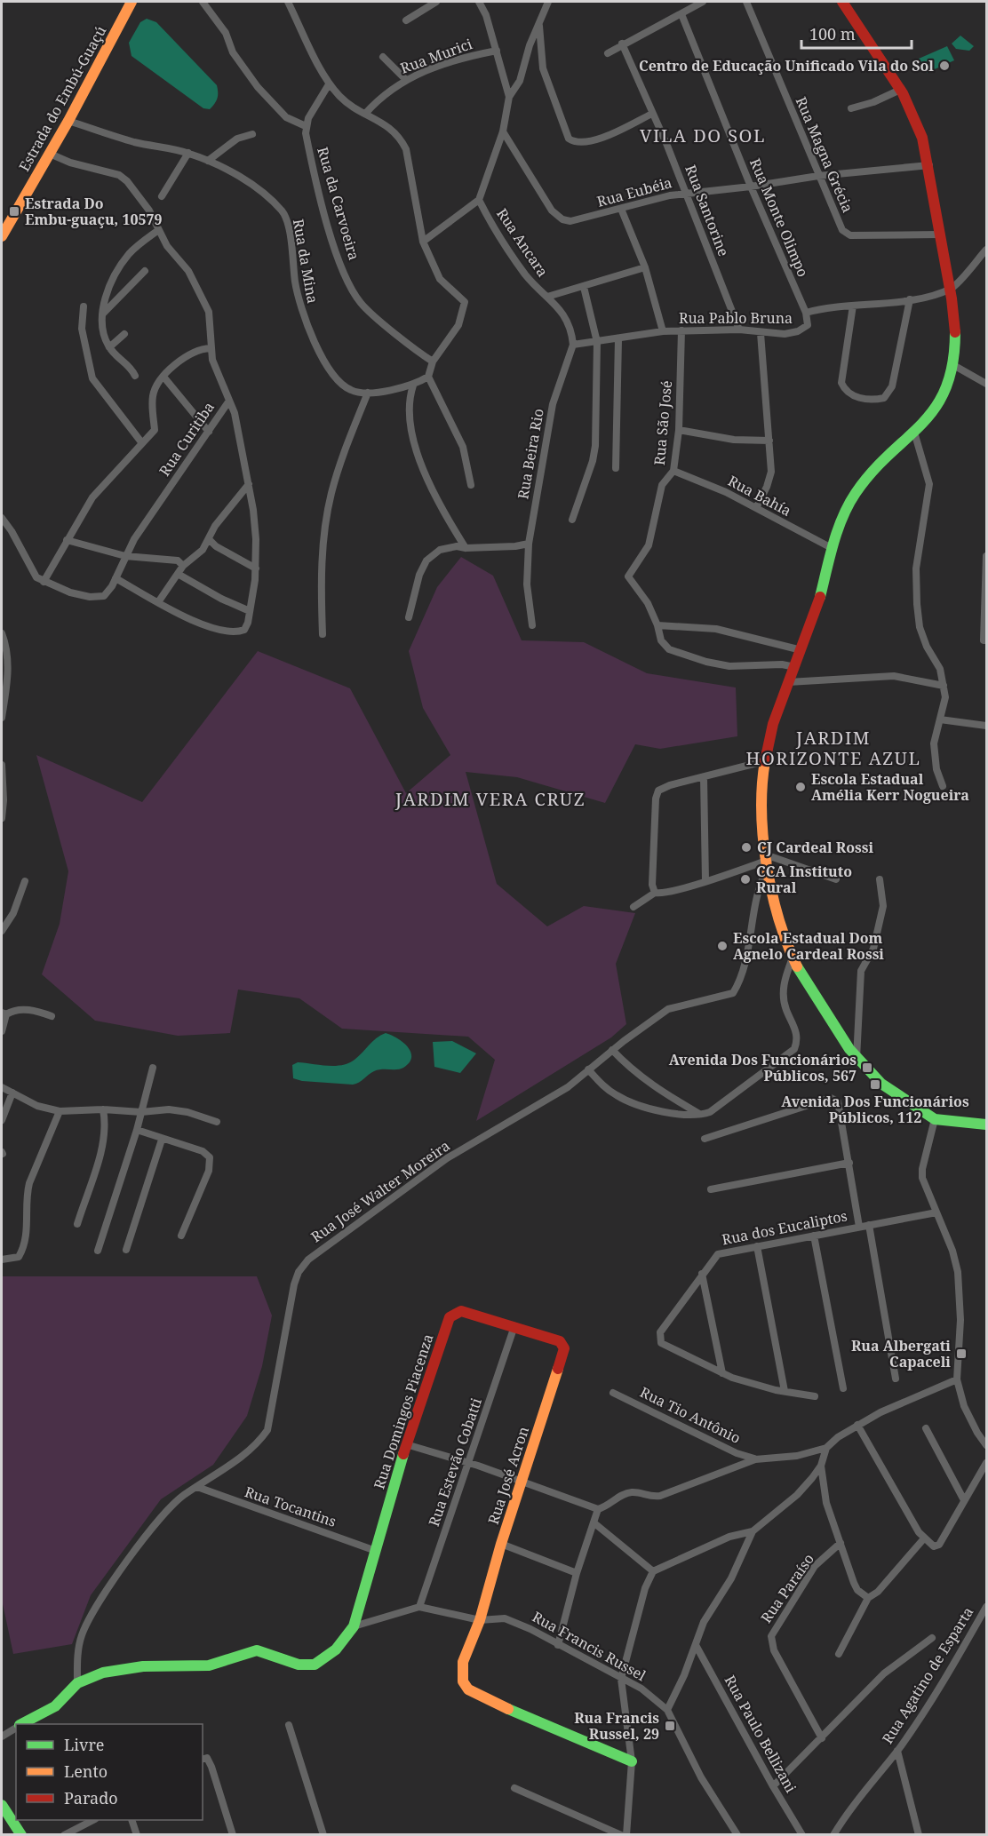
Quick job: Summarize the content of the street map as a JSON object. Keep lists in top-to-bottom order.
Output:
{
  "streets": {
    "street": [
      "Rua Murici",
      "Estrada do Embú-Guaçú",
      "Rua Magna Grécia",
      "Rua Eubéia",
      "Rua da Carvoeira",
      "Rua Santorine",
      "Rua Monte Olimpo",
      "Rua Ancara",
      "Rua da Mina",
      "Rua Pablo Bruna",
      "Rua São José",
      "Rua Curitiba",
      "Rua Beira Rio",
      "Rua Bahía",
      "Rua José Walter Moreira",
      "Rua dos Eucaliptos",
      "Rua Domingos Piacenza",
      "Rua Tio Antônio",
      "Rua Estevão Cobatti",
      "Rua José Acron",
      "Rua Tocantins",
      "Rua Paraíso",
      "Rua Francis Russel",
      "Rua Agatino de Esparta",
      "Rua Paulo Bellizani"
    ]
  },
  "crossings": [
    ["Estrada do Embú-Guaçú", "Rua da Mina"],
    ["Rua Magna Grécia", "Rua Eubéia"],
    ["Rua Eubéia", "Rua Santorine"],
    ["Rua Eubéia", "Rua Monte Olimpo"],
    ["Rua Santorine", "Rua Pablo Bruna"],
    ["Rua Monte Olimpo", "Rua Pablo Bruna"],
    ["Rua Pablo Bruna", "Rua São José"],
    ["Rua Pablo Bruna", "Rua Beira Rio"],
    ["Rua São José", "Rua Bahía"],
    ["Rua José Walter Moreira", "Rua Tocantins"],
    ["Rua Domingos Piacenza", "Rua Estevão Cobatti"],
    ["Rua Domingos Piacenza", "Rua José Acron"],
    ["Rua Domingos Piacenza", "Rua Tocantins"],
    ["Rua Domingos Piacenza", "Rua Francis Russel"],
    ["Rua Estevão Cobatti", "Rua Francis Russel"],
    ["Rua José Acron", "Rua Francis Russel"]
  ],
  "districts": ["VILA DO SOL", "JARDIM HORIZONTE AZUL", "JARDIM VERA CRUZ"],
  "places": {
    "other": [
      "Centro de Educação Unificado Vila do Sol",
      "Escola Estadual Amélia Kerr Nogueira",
      "CJ Cardeal Rossi",
      "CCA Instituto Rural",
      "Escola Estadual Dom Agnelo Cardeal Rossi"
    ],
    "transit": [
      "Estrada Do Embu-guaçu, 10579",
      "Avenida Dos Funcionários Públicos, 567",
      "Avenida Dos Funcionários Públicos, 112",
      "Rua Albergati Capaceli",
      "Rua Francis Russel, 29"
    ]
  },
  "legend": ["Livre", "Lento", "Parado"],
  "scale_bar": "100 m"
}
